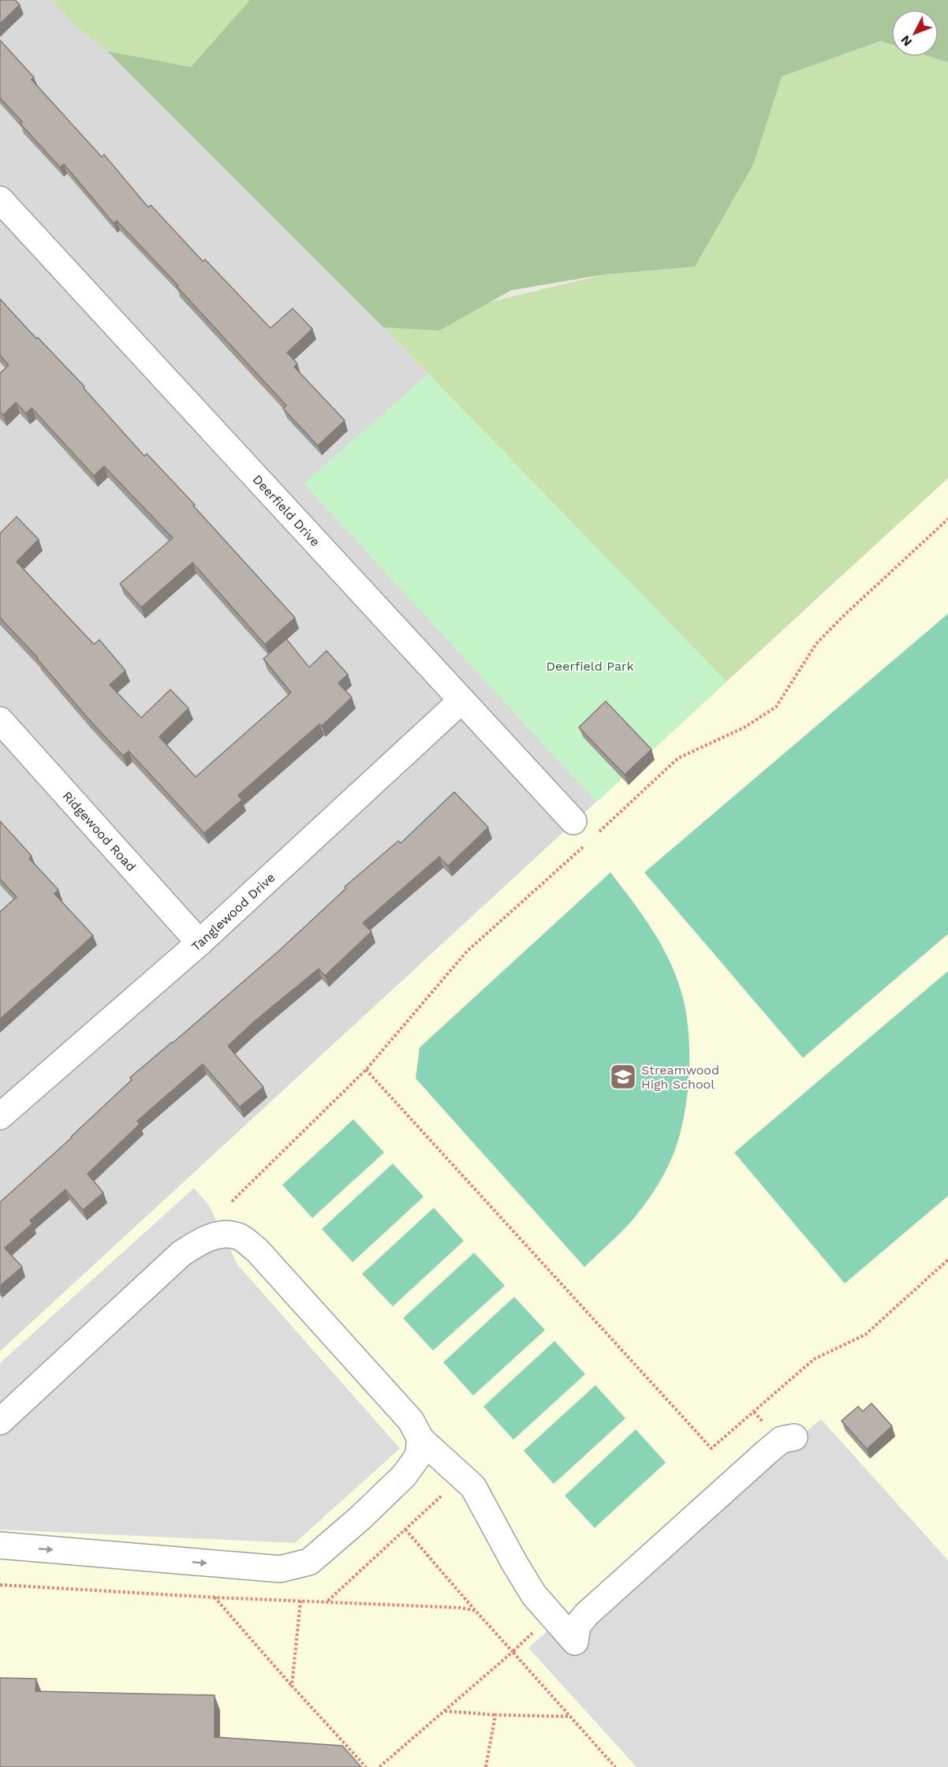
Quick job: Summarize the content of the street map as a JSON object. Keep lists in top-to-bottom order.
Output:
{
  "streets": {
    "street": ["Deerfield Drive", "Ridgewood Road", "Tanglewood Drive"]
  },
  "crossings": [
    ["Deerfield Drive", "Tanglewood Drive"],
    ["Ridgewood Road", "Tanglewood Drive"]
  ],
  "parks": ["Deerfield Park"],
  "places": {
    "school or university": ["Streamwood High School"]
  },
  "north": "bottom left"
}
